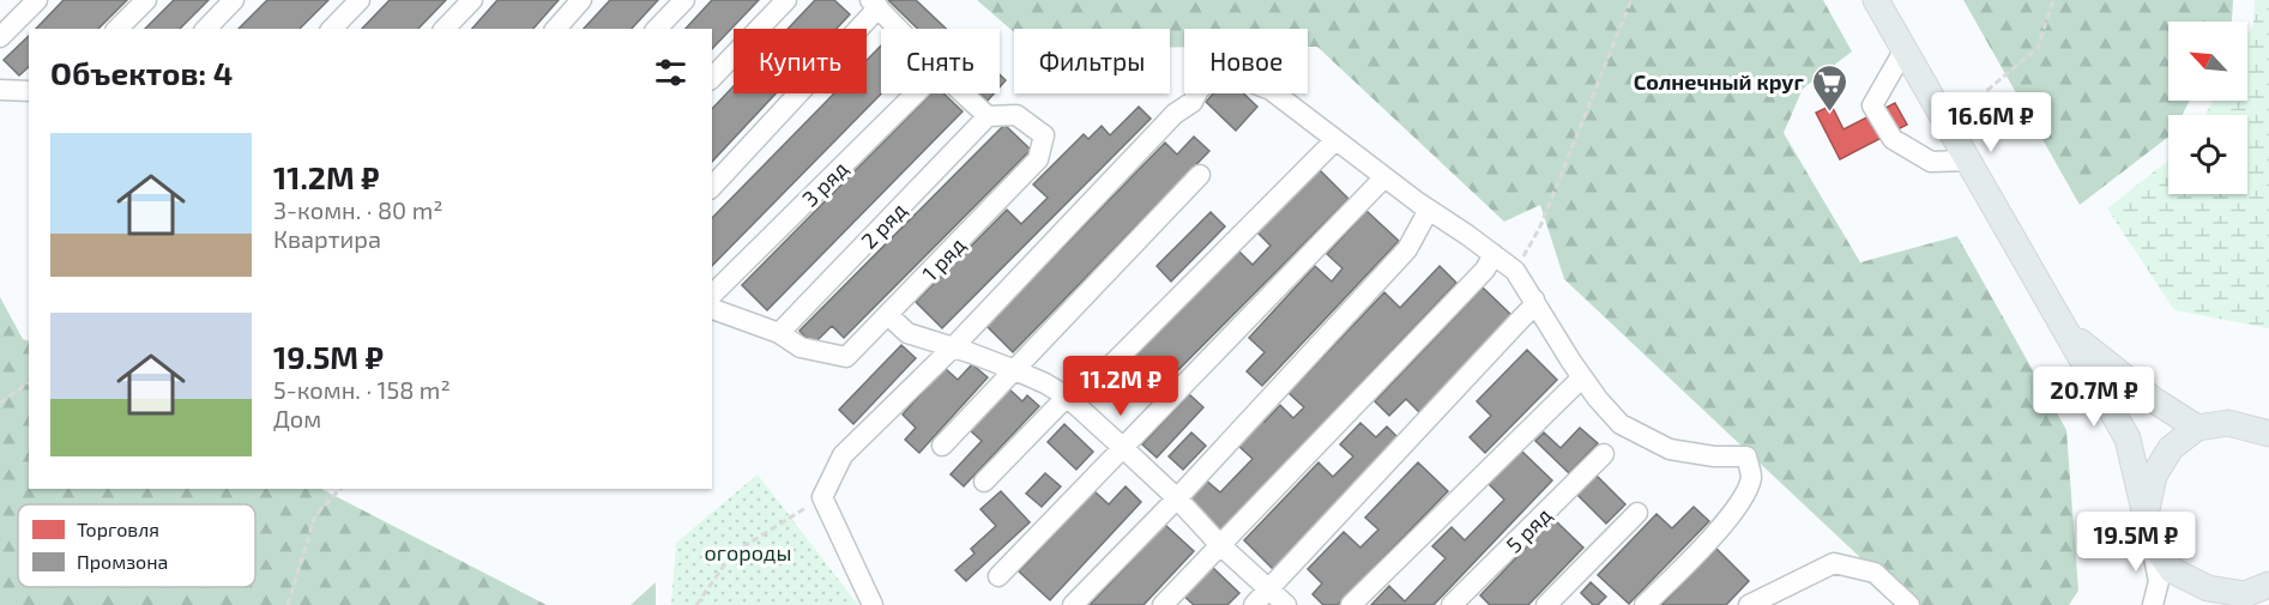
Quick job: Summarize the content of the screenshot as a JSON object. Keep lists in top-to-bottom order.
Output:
{
  "streets": {
    "street": [
      "3 ряд",
      "2 ряд",
      "1 ряд",
      "5 ряд"
    ]
  },
  "crossings": [
    ["2 ряд", "1 ряд"]
  ],
  "parks": ["огороды"],
  "places": {
    "supermarket": ["Солнечный круг"]
  },
  "legend": ["Торговля", "Промзона"],
  "north": "top left",
  "page": {
    "chip": [
      "Купить",
      "Снять",
      "Фильтры",
      "Новое"
    ],
    "heading": "Объектов: 4",
    "price": [
      "16.6M ₽",
      "11.2M ₽",
      "20.7M ₽",
      "19.5M ₽"
    ],
    "list": [
      {
        "name": "11.2M ₽",
        "note": "3-комн. · 80 m² · Квартира"
      },
      {
        "name": "19.5M ₽",
        "note": "5-комн. · 158 m² · Дом"
      }
    ]
  }
}
